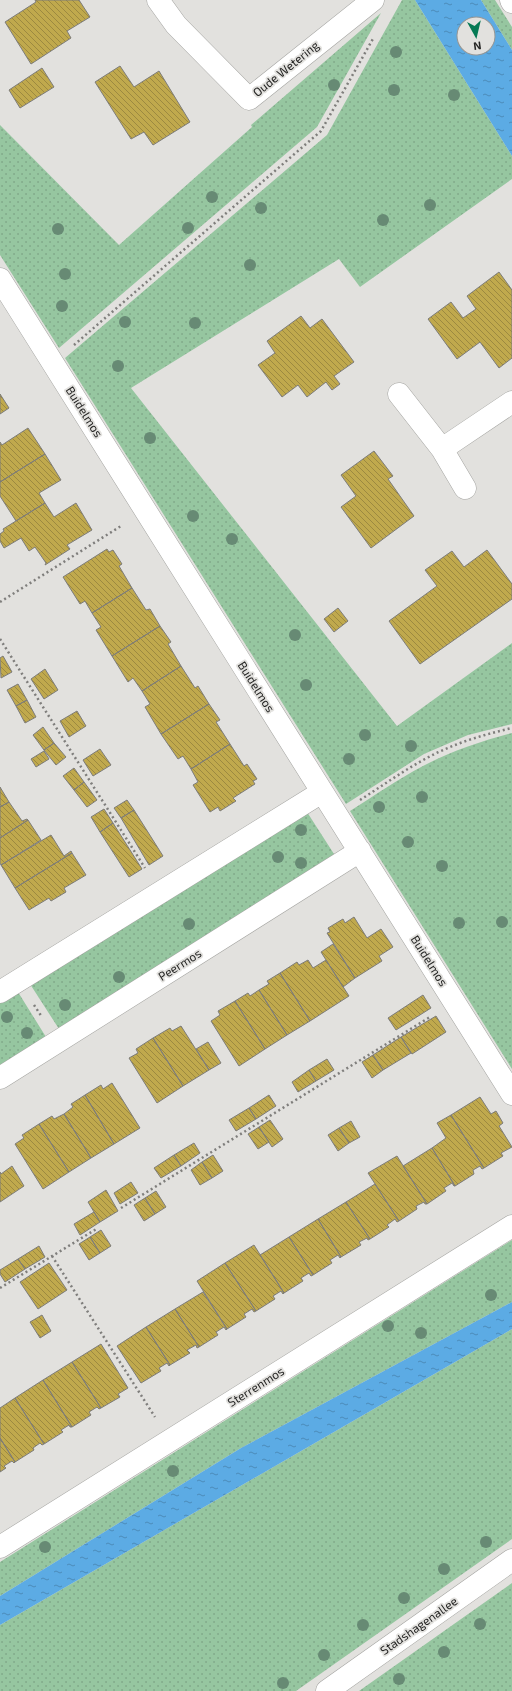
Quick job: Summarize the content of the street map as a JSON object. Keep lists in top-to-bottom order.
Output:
{
  "streets": {
    "street": [
      "Oude Wetering",
      "Buidelmos",
      "Peermos",
      "Sterrenmos",
      "Stadshagenallee"
    ]
  },
  "crossings": [
    ["Buidelmos", "Peermos"]
  ],
  "north": "bottom"
}
